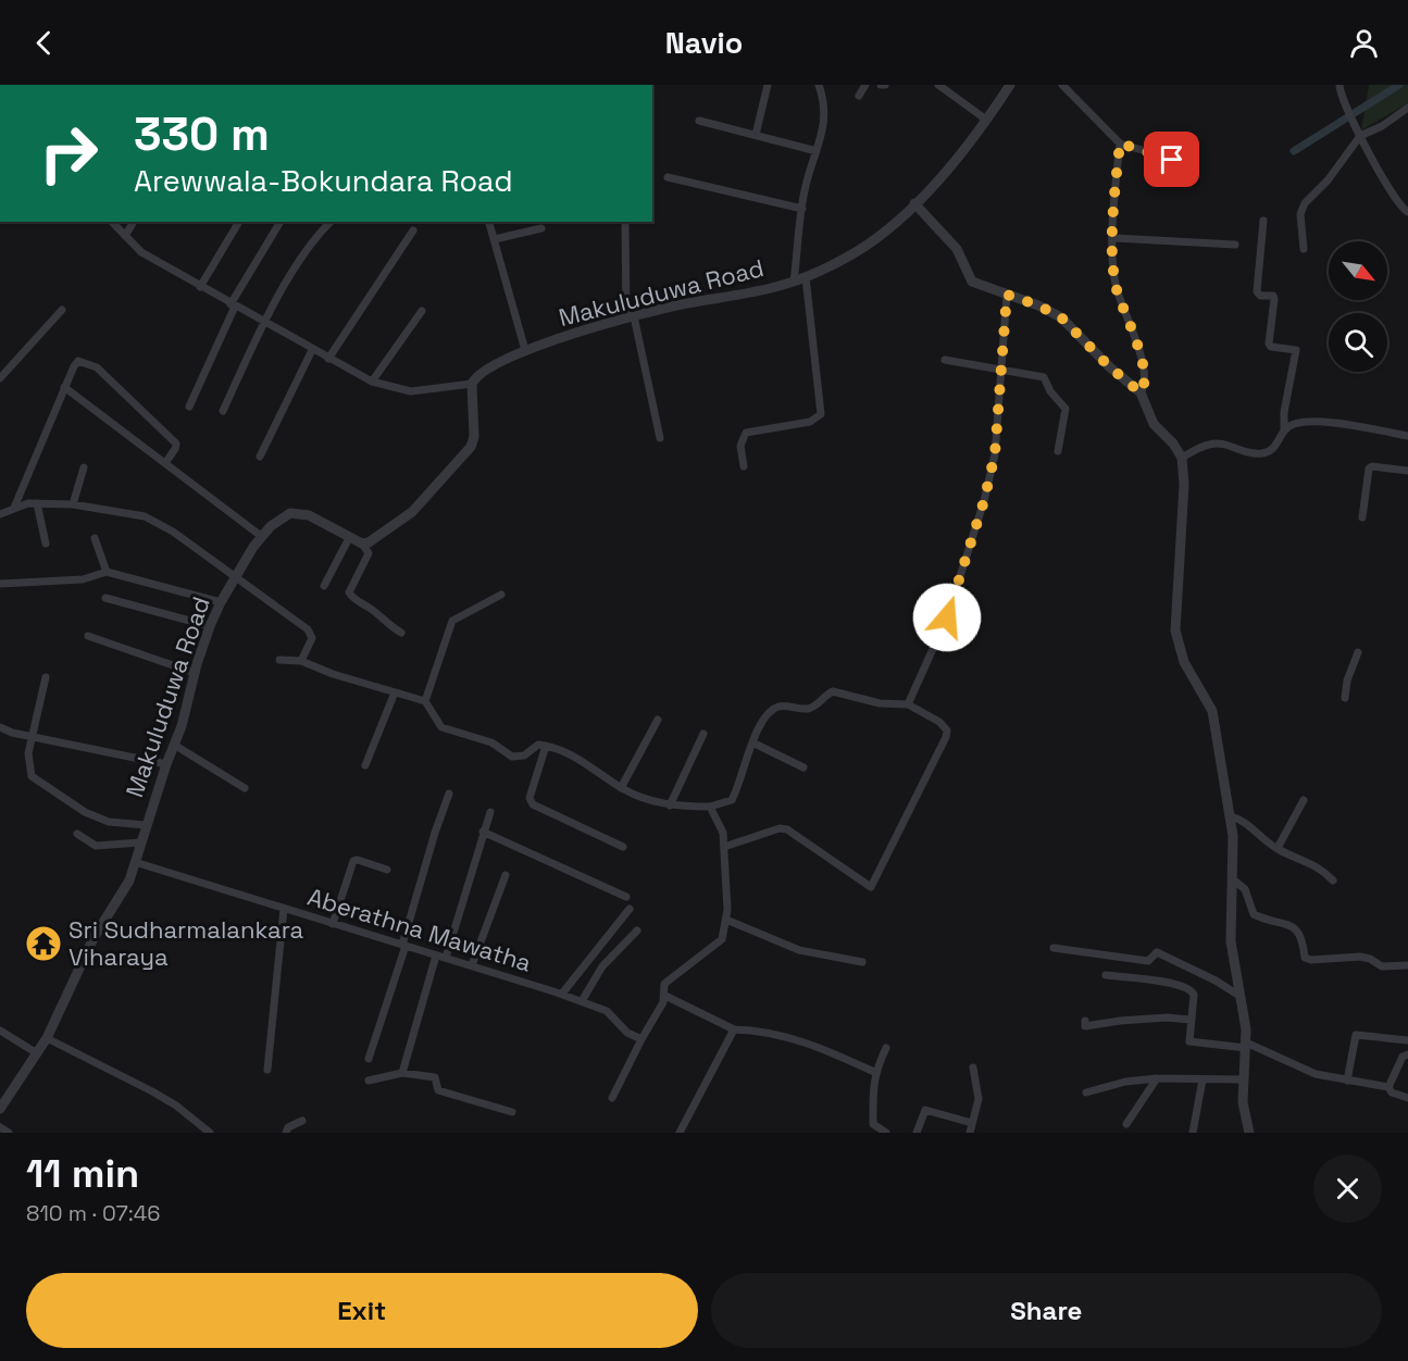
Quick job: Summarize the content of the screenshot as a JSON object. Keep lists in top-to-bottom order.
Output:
{
  "streets": {
    "street": ["Makuluduwa Road", "Aberathna Mawatha"]
  },
  "crossings": [
    ["Makuluduwa Road", "Aberathna Mawatha"]
  ],
  "places": {
    "temple": ["Sri Sudharmalankara Viharaya"]
  },
  "north": "bottom right",
  "page": {
    "header": "Navio",
    "turn": ["330 m", "Arewwala-Bokundara Road"],
    "heading": ["11 min", "810 m · 07:46"],
    "buttons": ["Exit", "Share"]
  }
}
